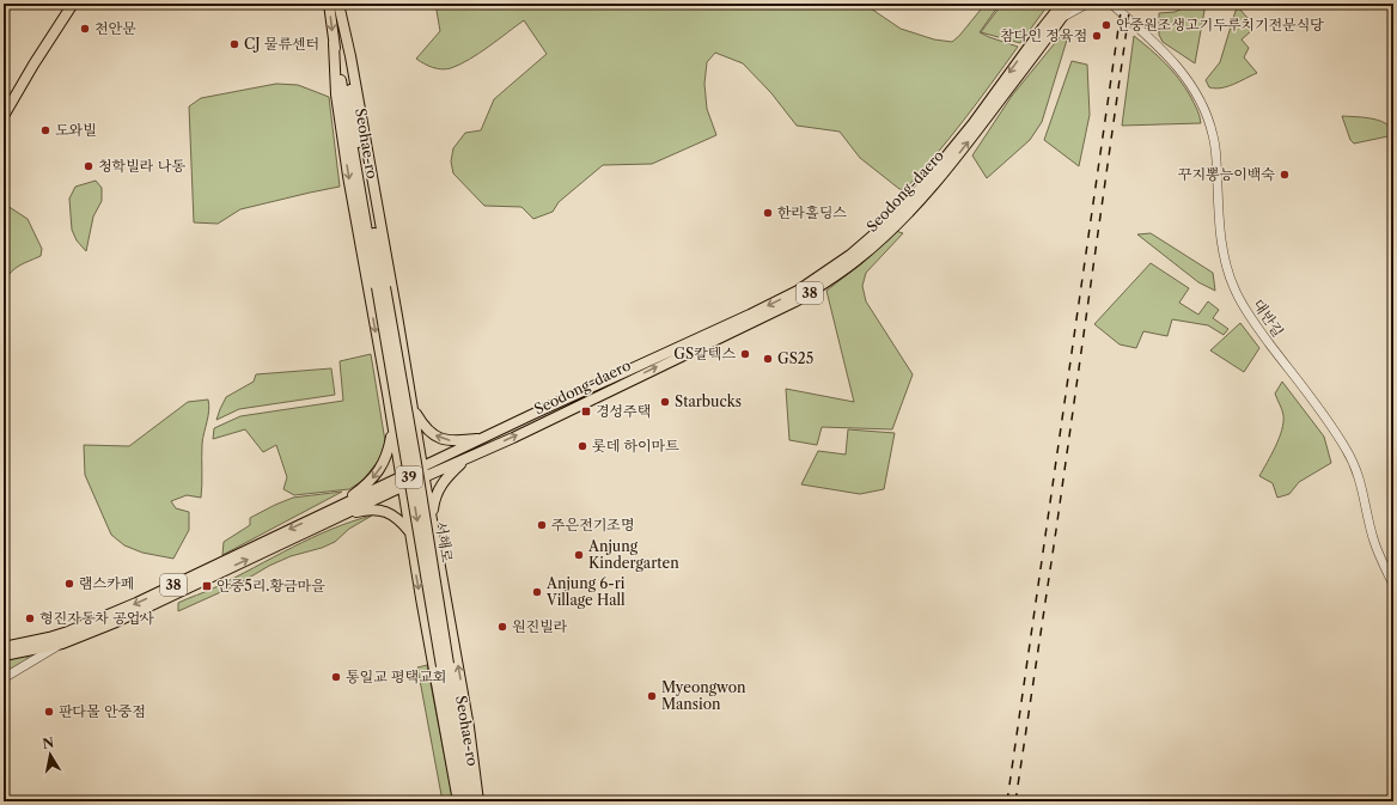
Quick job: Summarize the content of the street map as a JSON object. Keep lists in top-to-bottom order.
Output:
{
  "streets": {
    "main road": [
      "Seohae-ro",
      "Seodong-daero",
      "38",
      "39",
      "서해로"
    ],
    "street": ["대반길"]
  },
  "crossings": [
    ["Seohae-ro", "서해로"]
  ],
  "places": {
    "other": [
      "안중원조생고기두루치기전문식당",
      "천안문",
      "참다인 정육점",
      "CJ 물류센터",
      "도와빌",
      "청학빌라 나동",
      "꾸지뽕능이백숙",
      "한라홀딩스",
      "GS칼텍스",
      "GS25",
      "Starbucks",
      "롯데 하이마트",
      "주은전기조명",
      "Anjung Kindergarten",
      "램스카페",
      "Anjung 6-ri Village Hall",
      "형진자동차 공업사",
      "원진빌라",
      "통일교 평택교회",
      "Myeongwon Mansion",
      "판다몰 안중점"
    ],
    "transit": ["경성주택", "안중5리.황금마을"]
  },
  "north": "top"
}
